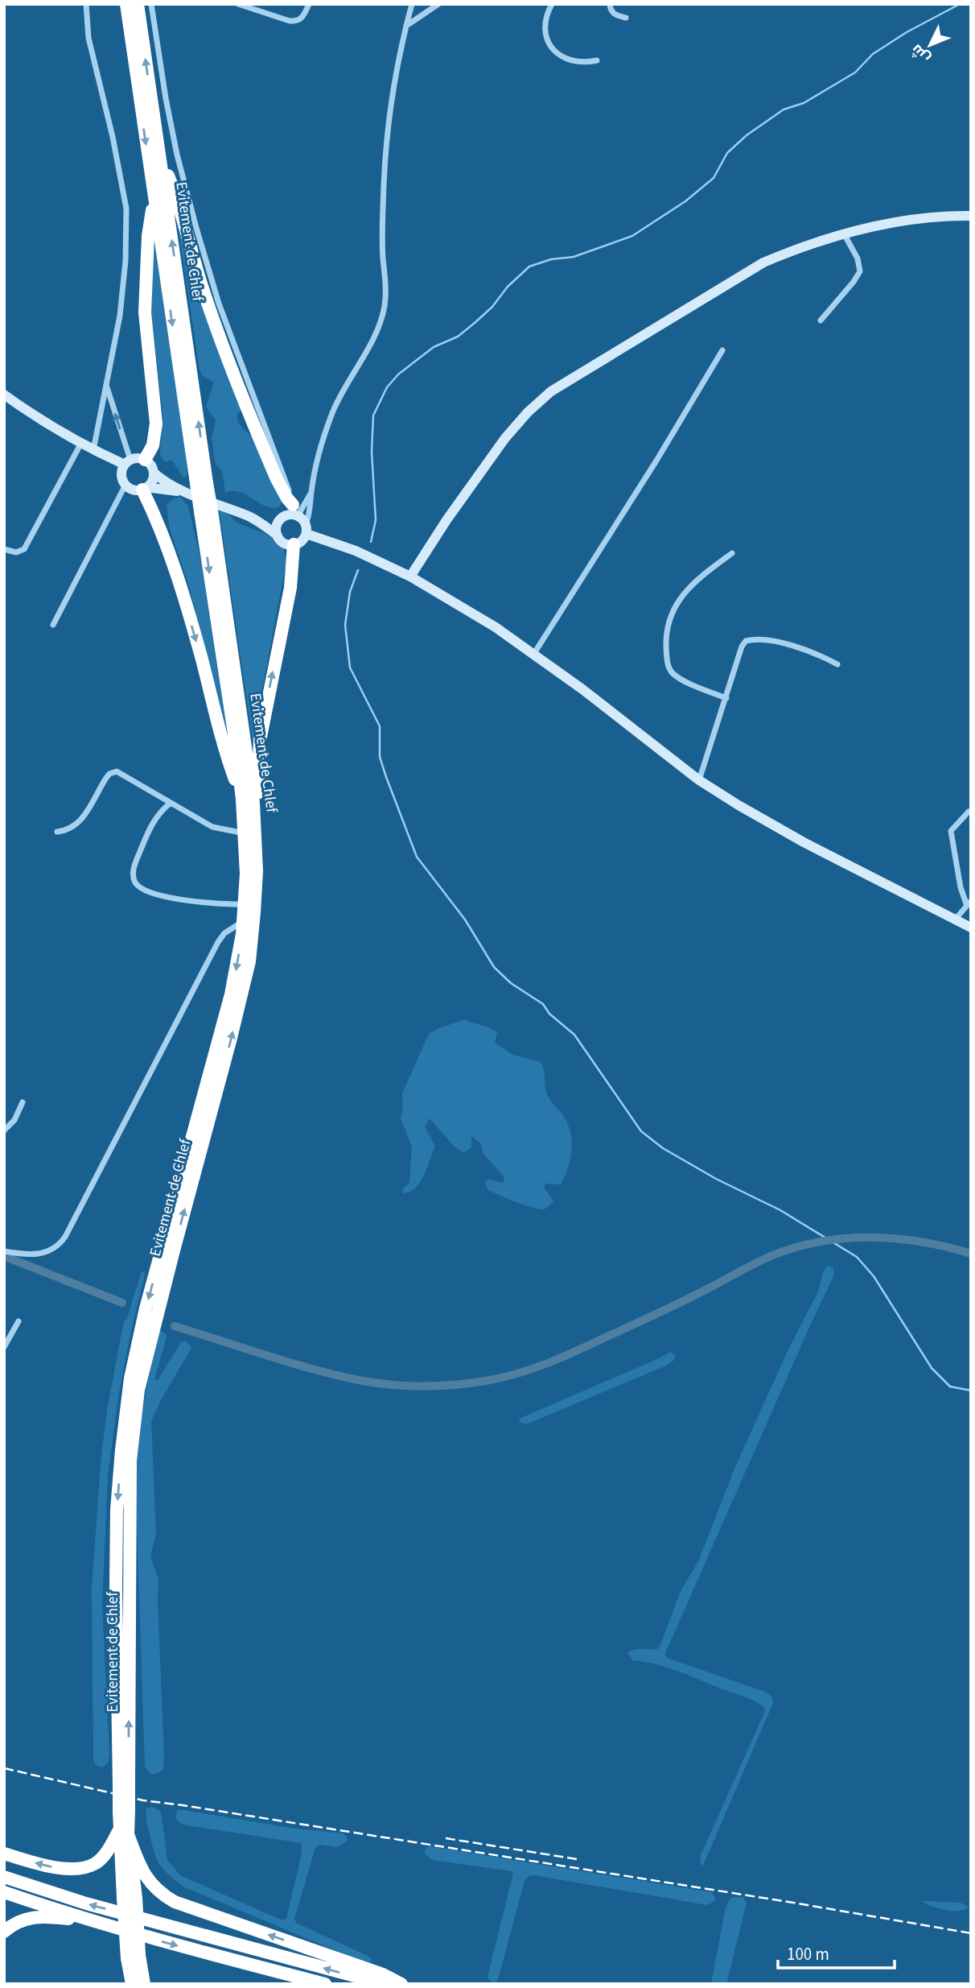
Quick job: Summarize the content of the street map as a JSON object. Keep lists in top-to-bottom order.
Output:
{
  "streets": {
    "highway": ["Evitement de Chlef"]
  },
  "scale_bar": "100 m",
  "north": "bottom left"
}
